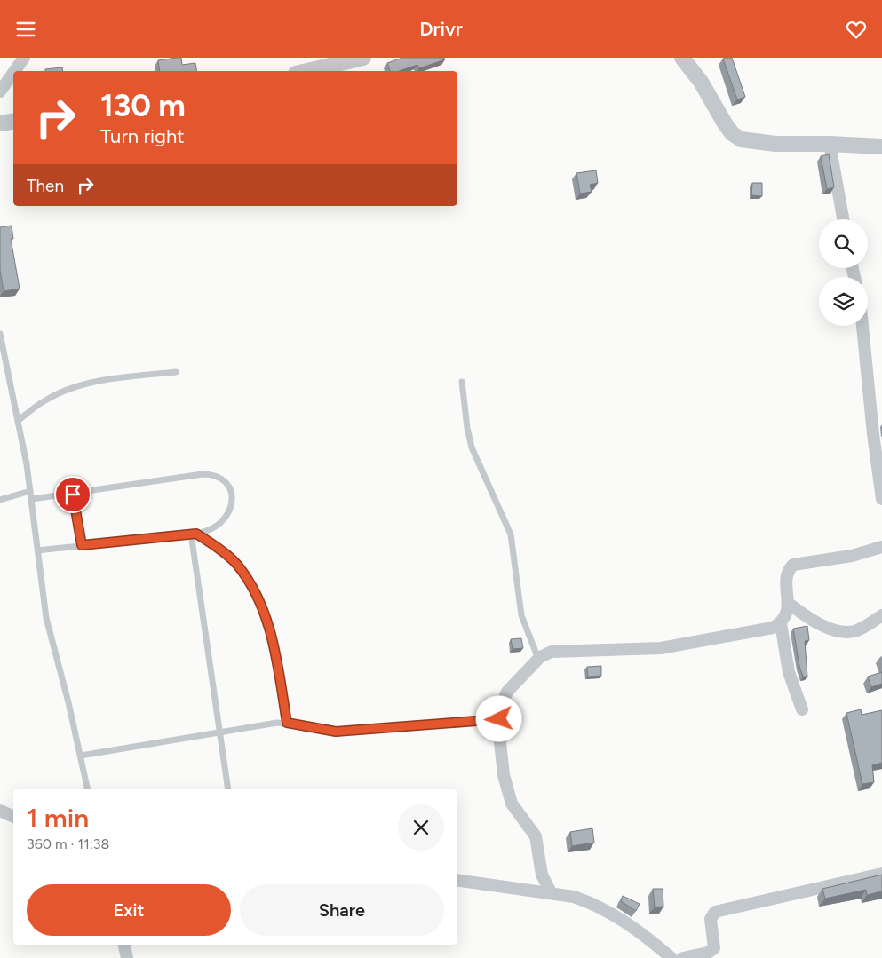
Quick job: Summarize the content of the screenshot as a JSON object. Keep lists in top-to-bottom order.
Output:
{
  "page": {
    "header": "Drivr",
    "turn": ["130 m", "Turn right"],
    "then": "Then",
    "heading": ["1 min", "360 m · 11:38"],
    "buttons": ["Exit", "Share"]
  }
}
